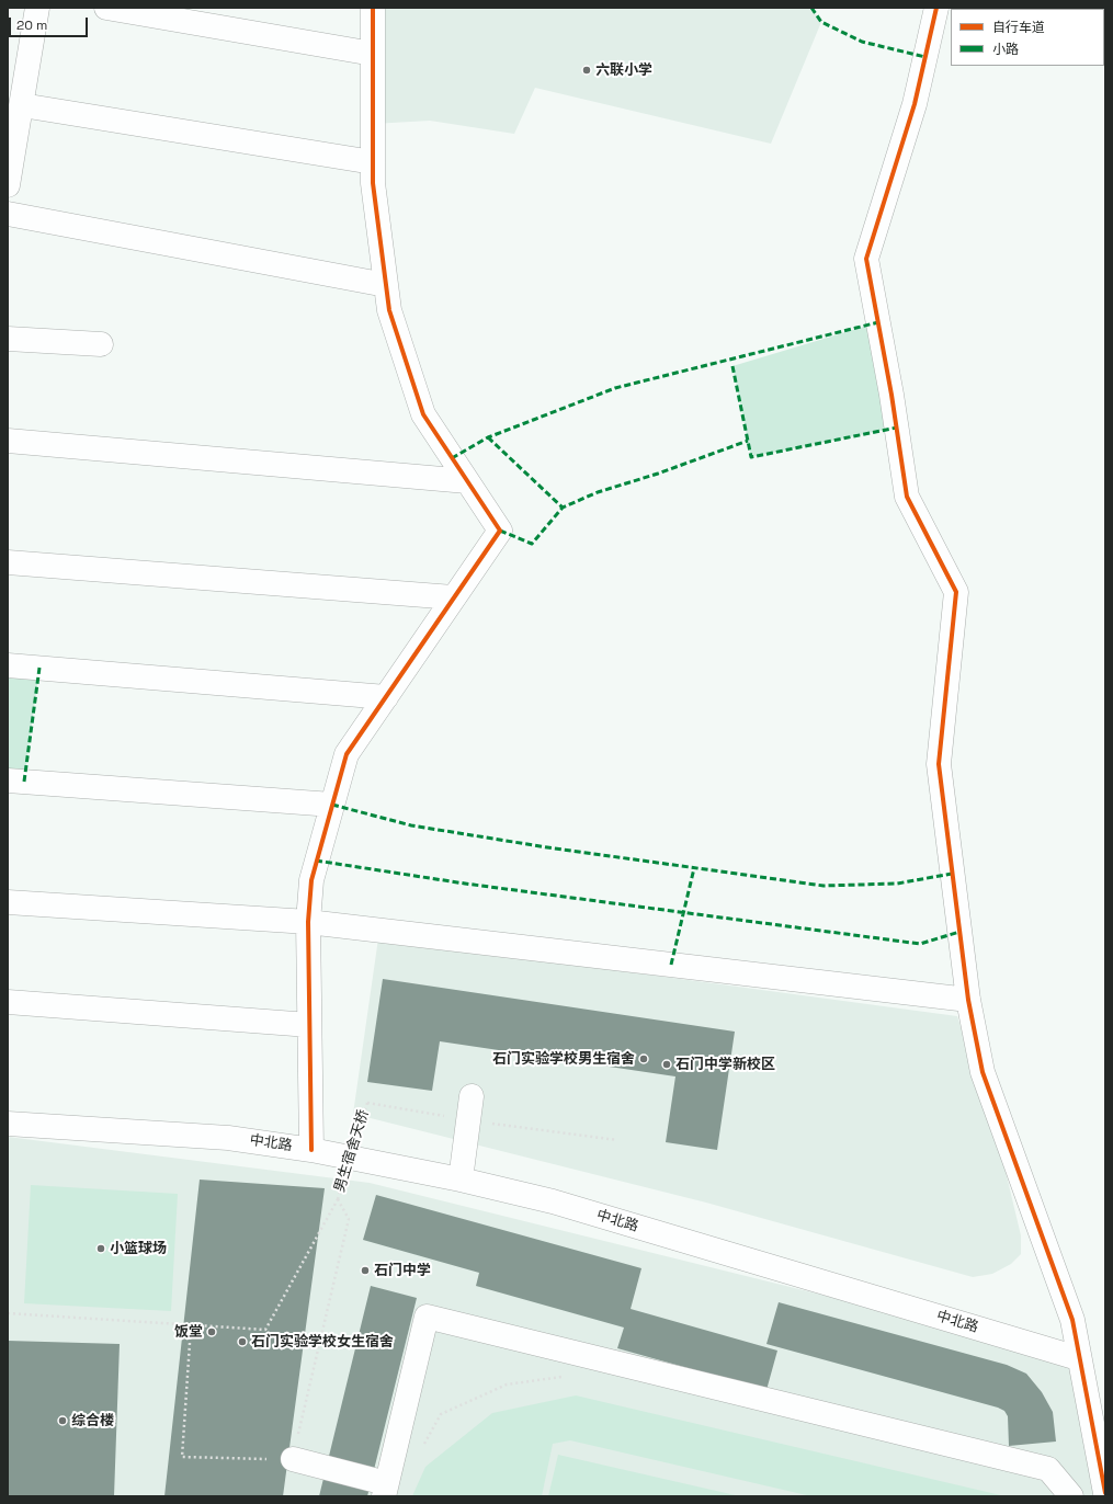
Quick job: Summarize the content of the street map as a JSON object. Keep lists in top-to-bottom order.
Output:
{
  "streets": {
    "street": ["中北路"],
    "path": ["男生宿舍天桥"]
  },
  "places": [
    "六联小学",
    "石门实验学校男生宿舍",
    "石门中学新校区",
    "小篮球场",
    "石门中学",
    "饭堂",
    "石门实验学校女生宿舍",
    "综合楼"
  ],
  "legend": ["自行车道", "小路"],
  "scale_bar": "20 m"
}
